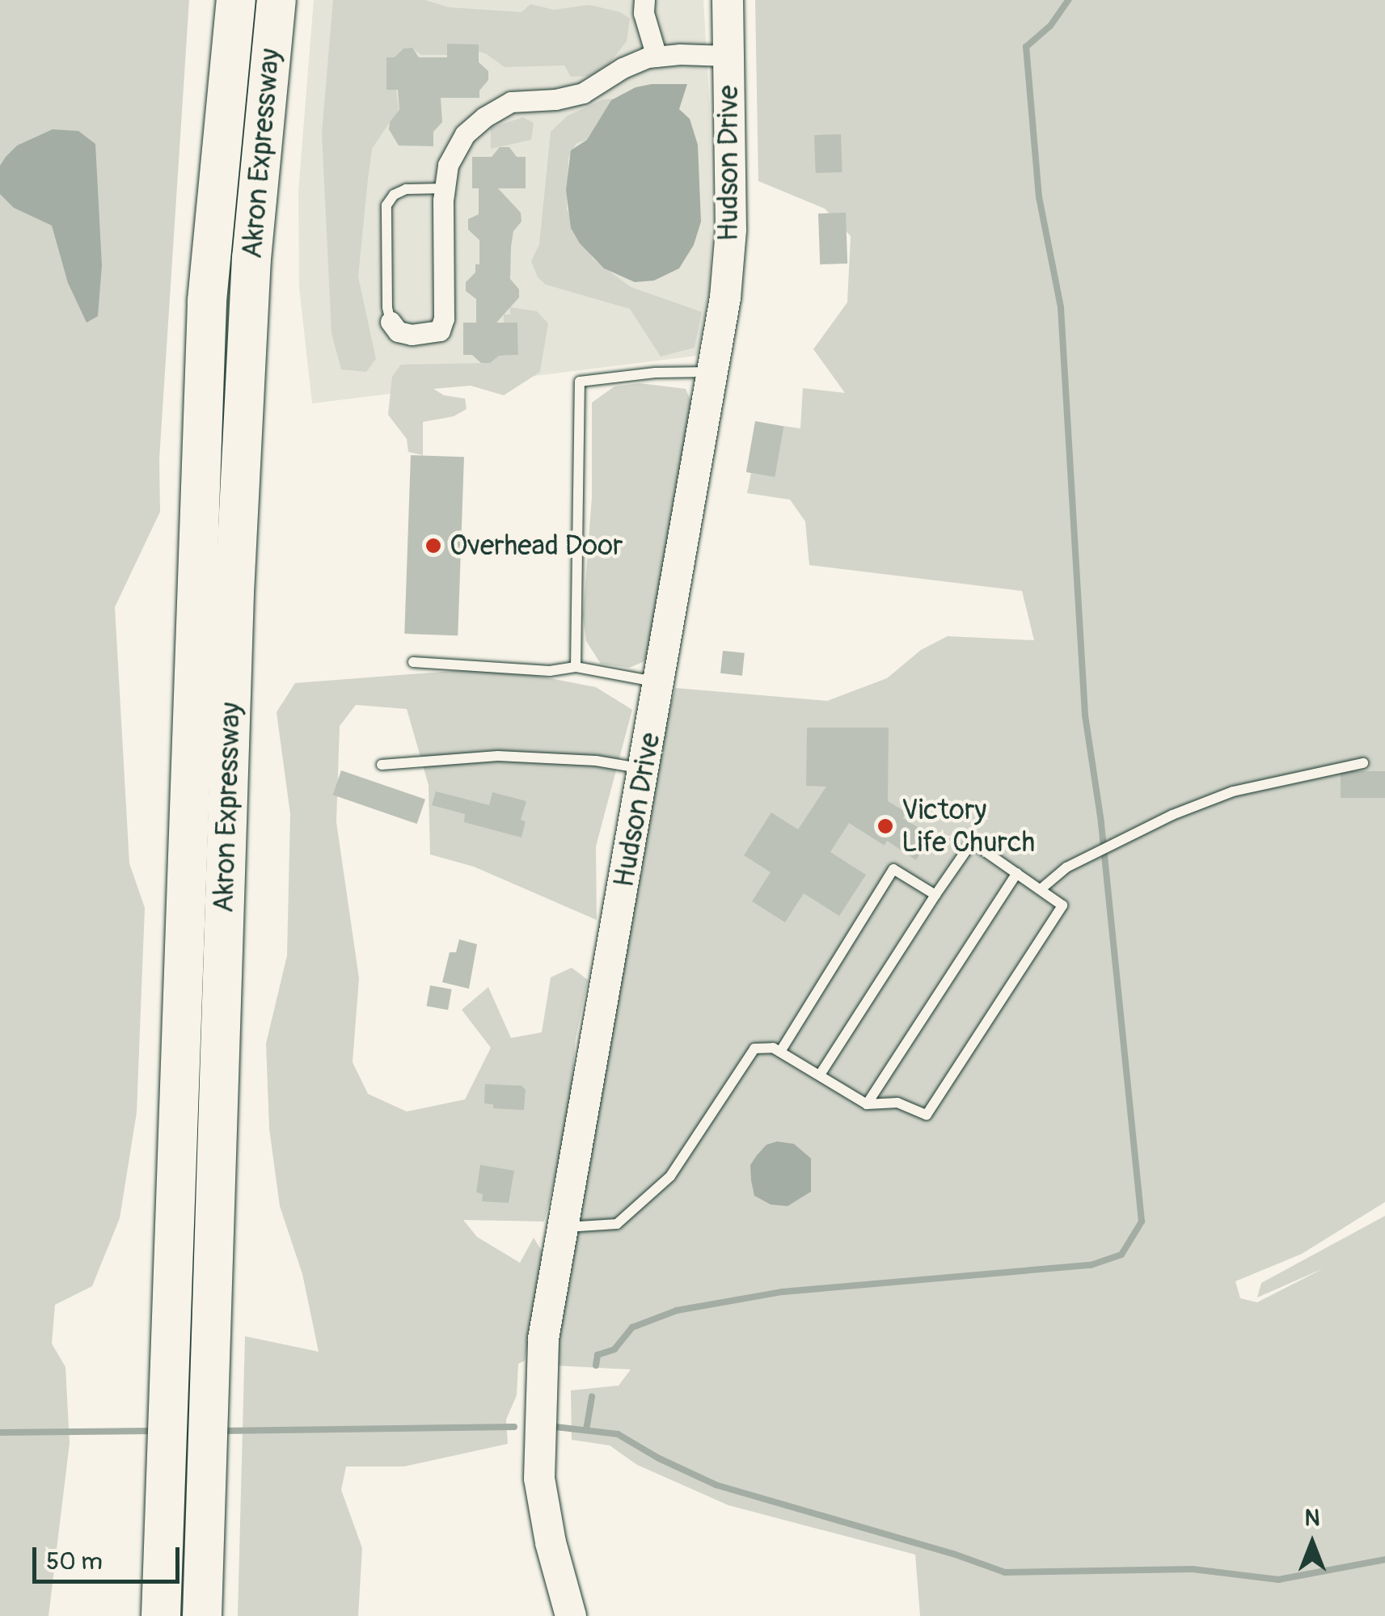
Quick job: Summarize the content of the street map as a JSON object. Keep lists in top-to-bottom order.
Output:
{
  "streets": {
    "highway": ["Akron Expressway"],
    "street": ["Hudson Drive"]
  },
  "places": ["Overhead Door", "Victory Life Church"],
  "scale_bar": "50 m",
  "north": "top"
}
